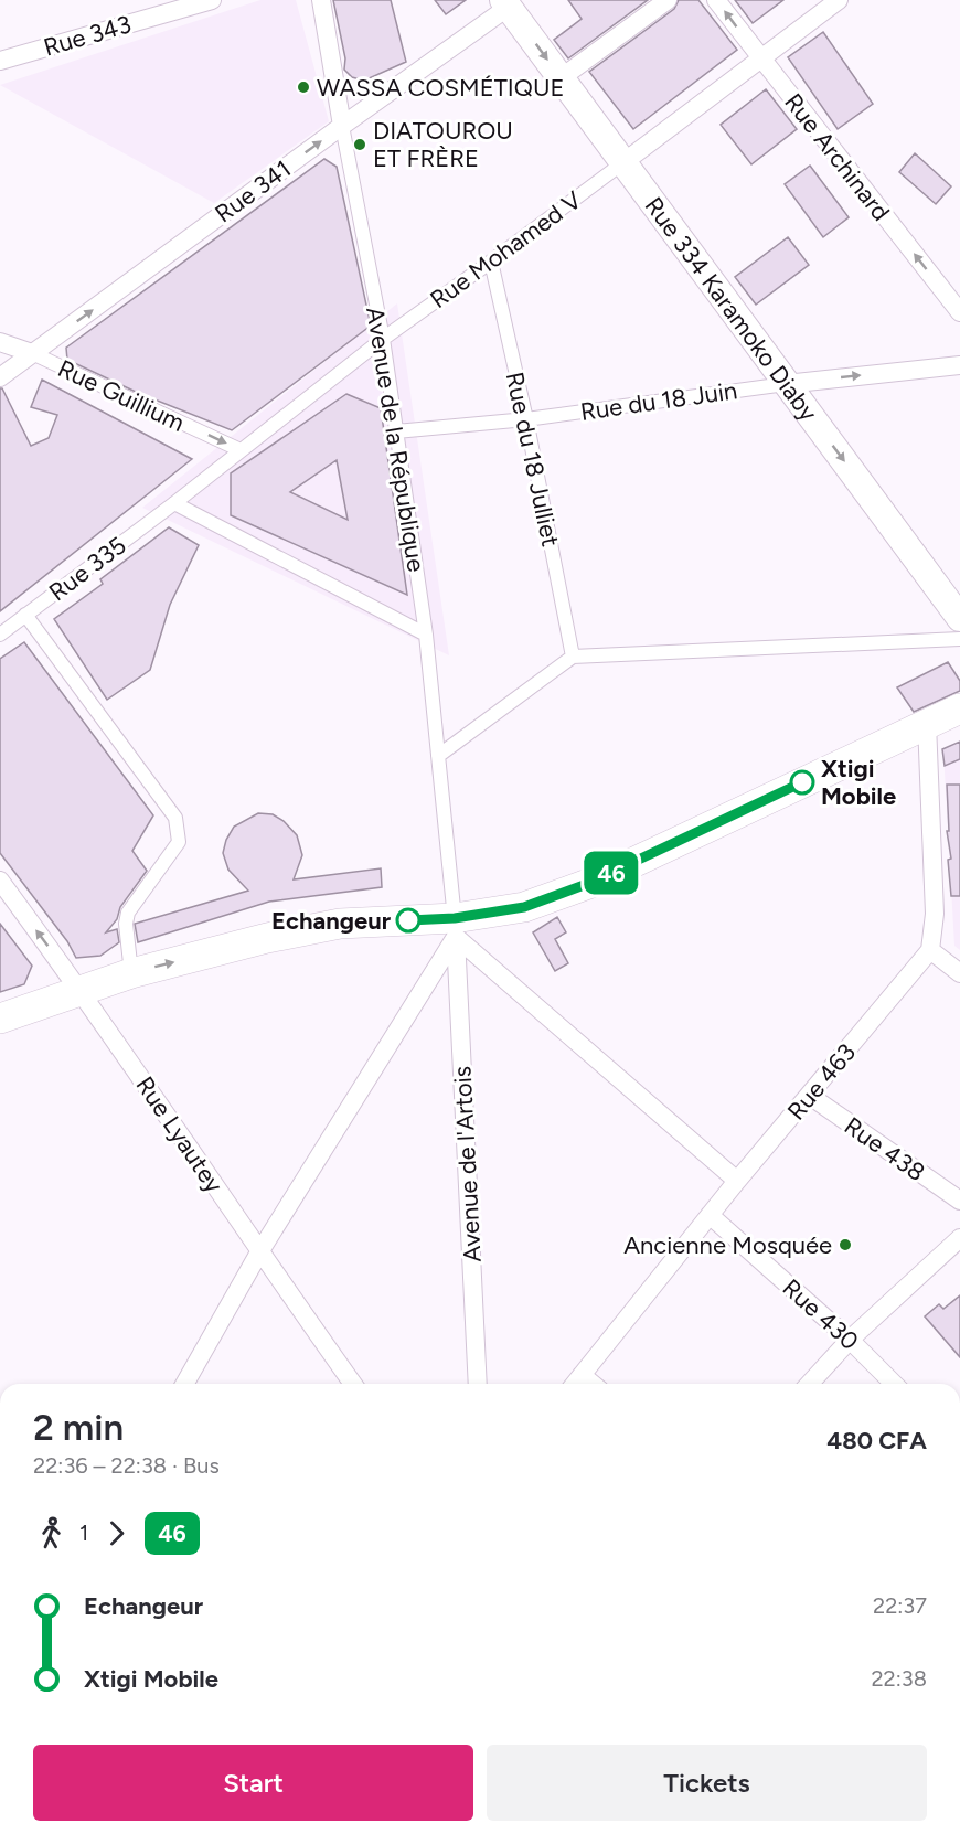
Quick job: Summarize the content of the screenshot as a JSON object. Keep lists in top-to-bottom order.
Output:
{
  "streets": {
    "main road": ["Rue 334 Karamoko Diaby"],
    "street": [
      "Rue 343",
      "Rue Archinard",
      "Rue 341",
      "Rue Mohamed V",
      "Rue Guillium",
      "Rue du 18 Juin",
      "Avenue de la République",
      "Rue du 18 Julliet",
      "Rue 335",
      "Rue 463",
      "Rue Lyautey",
      "Rue 438",
      "Avenue de l'Artois",
      "Rue 430"
    ]
  },
  "crossings": [
    ["Rue Archinard", "Rue Mohamed V"],
    ["Rue 341", "Rue 334 Karamoko Diaby"],
    ["Rue 341", "Rue Guillium"],
    ["Rue 341", "Avenue de la République"],
    ["Rue Mohamed V", "Rue 334 Karamoko Diaby"],
    ["Rue Mohamed V", "Rue Guillium"],
    ["Rue Mohamed V", "Avenue de la République"],
    ["Rue Mohamed V", "Rue du 18 Julliet"],
    ["Rue Mohamed V", "Rue 335"],
    ["Rue 334 Karamoko Diaby", "Rue du 18 Juin"],
    ["Rue du 18 Juin", "Avenue de la République"],
    ["Rue du 18 Juin", "Rue du 18 Julliet"],
    ["Avenue de la République", "Avenue de l'Artois"],
    ["Rue 463", "Rue 438"],
    ["Rue 463", "Rue 430"]
  ],
  "one_way": [
    "Rue Archinard",
    "Rue 341",
    "Rue 334 Karamoko Diaby",
    "Rue Guillium"
  ],
  "places": [
    "WASSA COSMÉTIQUE",
    "DIATOUROU ET FRÈRE",
    "Xtigi Mobile",
    "Echangeur",
    "Ancienne Mosquée"
  ],
  "lines": ["bus line 46"],
  "page": {
    "on_map": "46",
    "heading": ["2 min", "22:36 – 22:38 · Bus", "480 CFA"],
    "legs": ["1", "46"],
    "list": [
      {
        "name": "Echangeur",
        "value": "22:37"
      },
      {
        "name": "Xtigi Mobile",
        "value": "22:38"
      }
    ],
    "buttons": ["Start", "Tickets"]
  }
}
